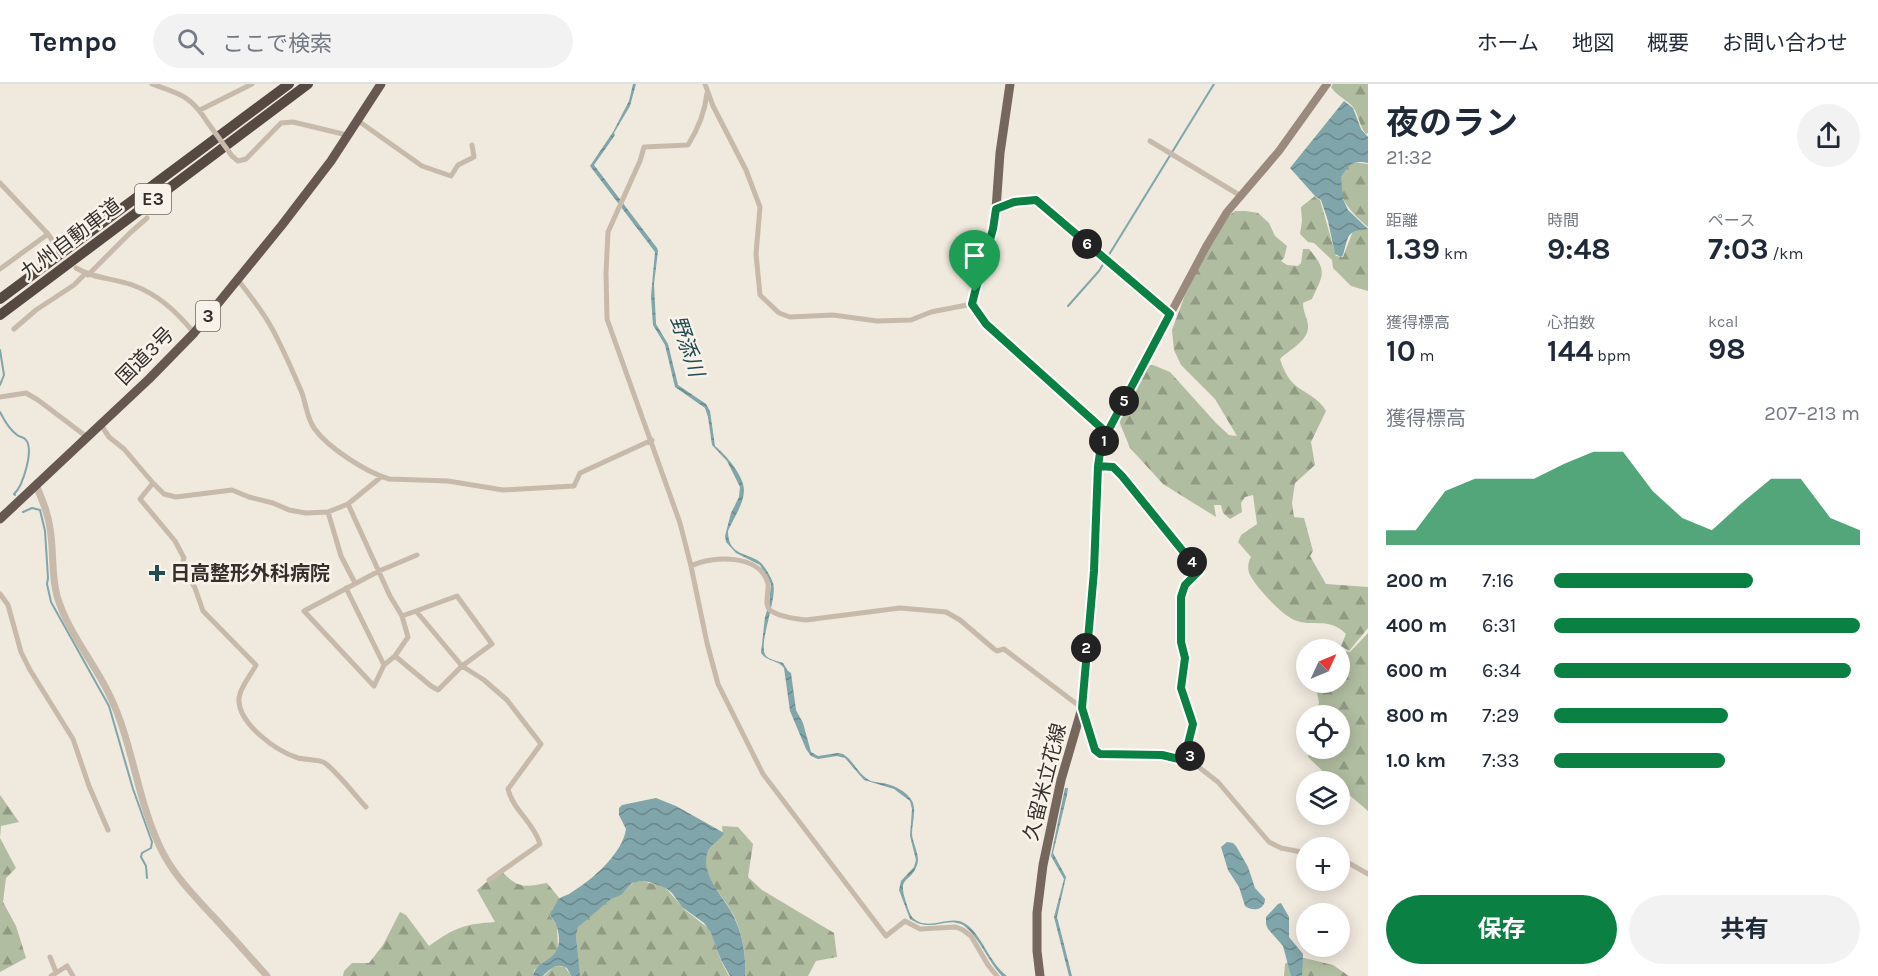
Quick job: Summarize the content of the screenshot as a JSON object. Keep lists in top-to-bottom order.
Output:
{
  "streets": {
    "highway": [
      "E3",
      "九州自動車道",
      "3",
      "国道3号"
    ],
    "main road": ["久留米立花線"]
  },
  "water": ["野添川"],
  "places": {
    "health": ["日高整形外科病院"]
  },
  "north": "top right",
  "page": {
    "header": "Tempo",
    "search": "ここで検索",
    "nav": [
      "ホーム",
      "地図",
      "概要",
      "お問い合わせ"
    ],
    "heading": ["夜のラン", "21:32"],
    "stats": [
      ["距離", "1.39 km"],
      ["時間", "9:48"],
      ["ペース", "7:03 /km"],
      ["獲得標高", "10 m"],
      ["心拍数", "144 bpm"],
      ["kcal", "98"]
    ],
    "pins": [
      "6",
      "5",
      "1",
      "4",
      "2",
      "3"
    ],
    "chart": ["獲得標高", "207–213 m"],
    "list": [
      {
        "name": "200 m",
        "note": "7:16"
      },
      {
        "name": "400 m",
        "note": "6:31"
      },
      {
        "name": "600 m",
        "note": "6:34"
      },
      {
        "name": "800 m",
        "note": "7:29"
      },
      {
        "name": "1.0 km",
        "note": "7:33"
      }
    ],
    "map_buttons": ["+", "−"],
    "buttons": ["保存", "共有"]
  }
}
